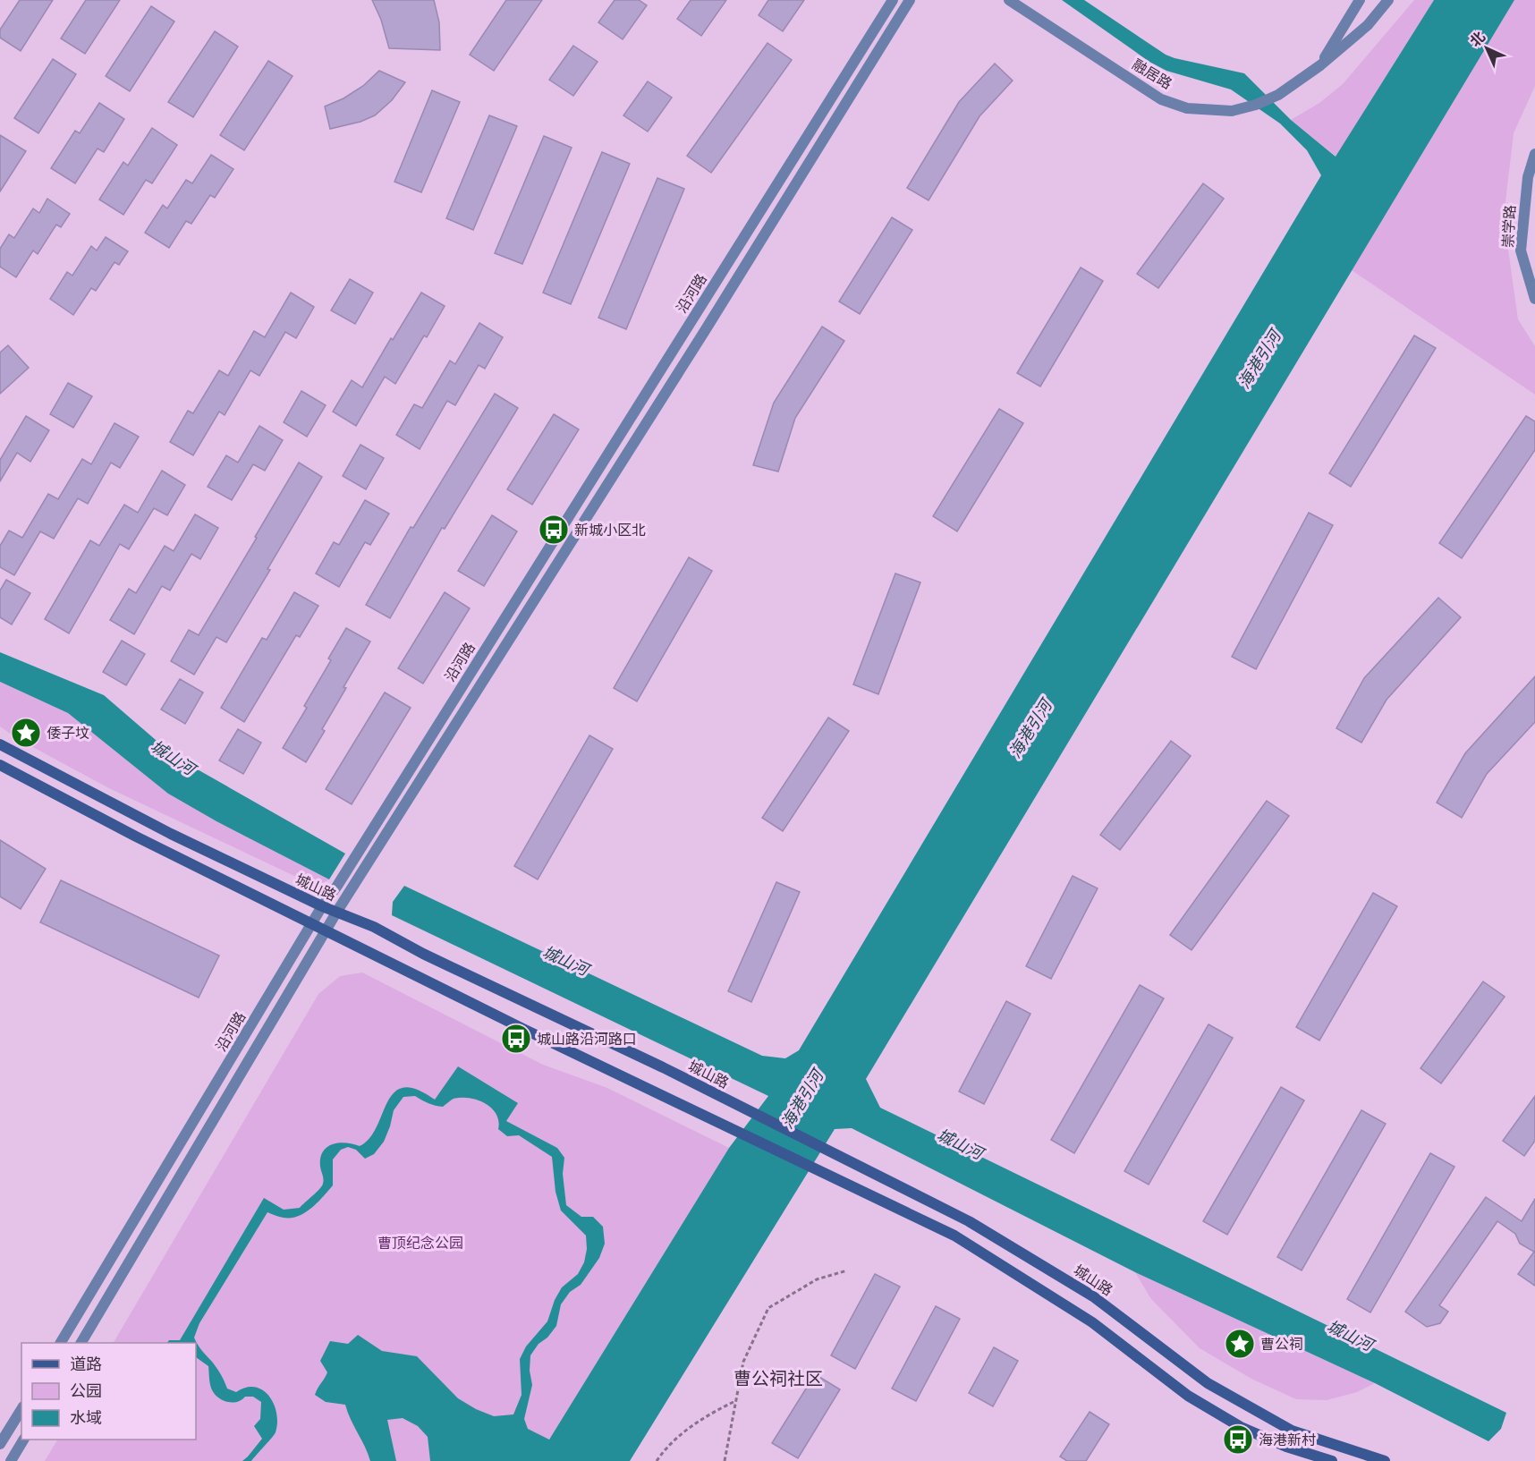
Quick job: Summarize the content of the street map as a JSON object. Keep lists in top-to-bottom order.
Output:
{
  "streets": {
    "main road": ["城山路"],
    "street": ["融居路", "崇学路", "沿河路"]
  },
  "crossings": [
    ["沿河路", "城山路"]
  ],
  "districts": ["曹公祠社区"],
  "water": ["海港引河", "城山河"],
  "parks": ["曹顶纪念公园"],
  "places": {
    "bus stop": ["新城小区北", "城山路沿河路口", "海港新村"],
    "place": ["倭子坟", "曹公祠"]
  },
  "legend": ["道路", "公园", "水域"],
  "north": "top left"
}
